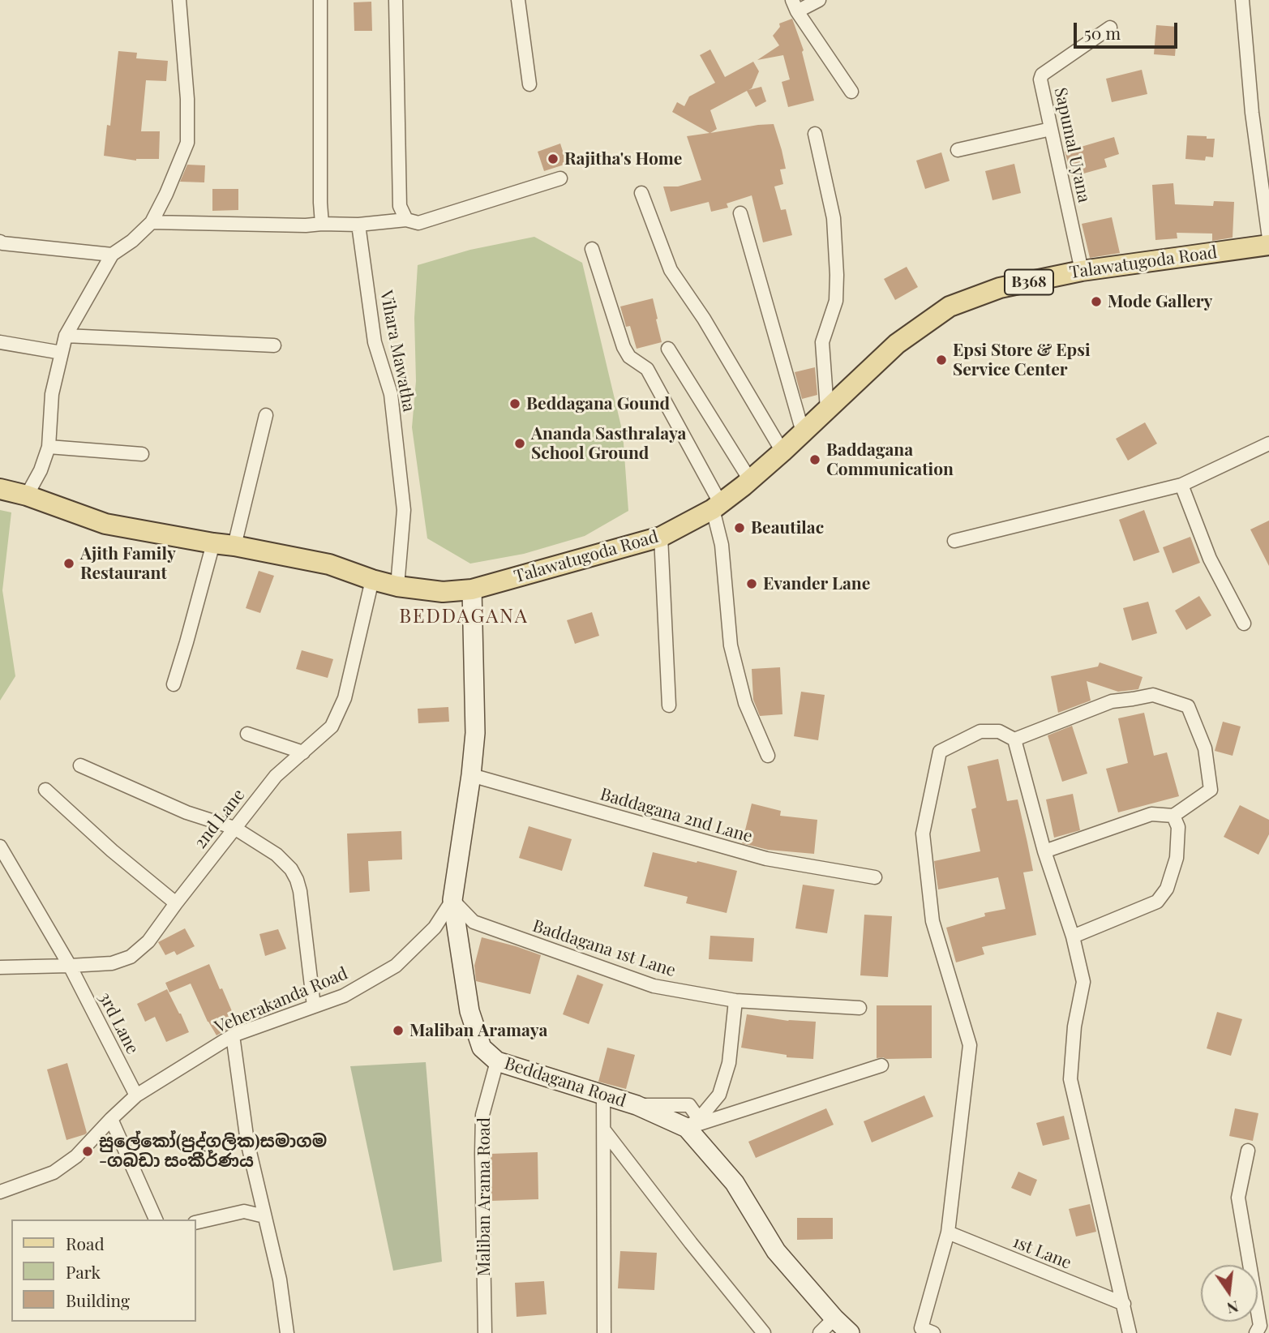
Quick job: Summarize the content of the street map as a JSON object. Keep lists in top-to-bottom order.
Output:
{
  "streets": {
    "main road": ["Talawatugoda Road", "B368"],
    "street": [
      "Sapumal Uyana",
      "Vihara Mawatha",
      "Baddagana 2nd Lane",
      "2nd Lane",
      "Baddagana 1st Lane",
      "Veherakanda Road",
      "3rd Lane",
      "Beddagana Road",
      "Maliban Arama Road",
      "1st Lane"
    ]
  },
  "crossings": [
    ["Sapumal Uyana", "Talawatugoda Road"],
    ["Talawatugoda Road", "Vihara Mawatha"],
    ["Talawatugoda Road", "2nd Lane"],
    ["Talawatugoda Road", "Beddagana Road"],
    ["Baddagana 2nd Lane", "Beddagana Road"],
    ["2nd Lane", "3rd Lane"],
    ["Baddagana 1st Lane", "Veherakanda Road"],
    ["Baddagana 1st Lane", "Beddagana Road"],
    ["Veherakanda Road", "3rd Lane"],
    ["Veherakanda Road", "Beddagana Road"],
    ["Beddagana Road", "Maliban Arama Road"]
  ],
  "districts": ["BEDDAGANA"],
  "places": [
    "Rajitha's Home",
    "Mode Gallery",
    "Epsi Store & Epsi Service Center",
    "Beddagana Gound",
    "Ananda Sasthralaya School Ground",
    "Baddagana Communication",
    "Beautilac",
    "Ajith Family Restaurant",
    "Evander Lane",
    "Maliban Aramaya",
    "සුලේකෝ(පුද්ගලික)සමාගම -ගබඩා සංකීර්ණය"
  ],
  "legend": ["Road", "Park", "Building"],
  "scale_bar": "50 m",
  "north": "bottom"
}
